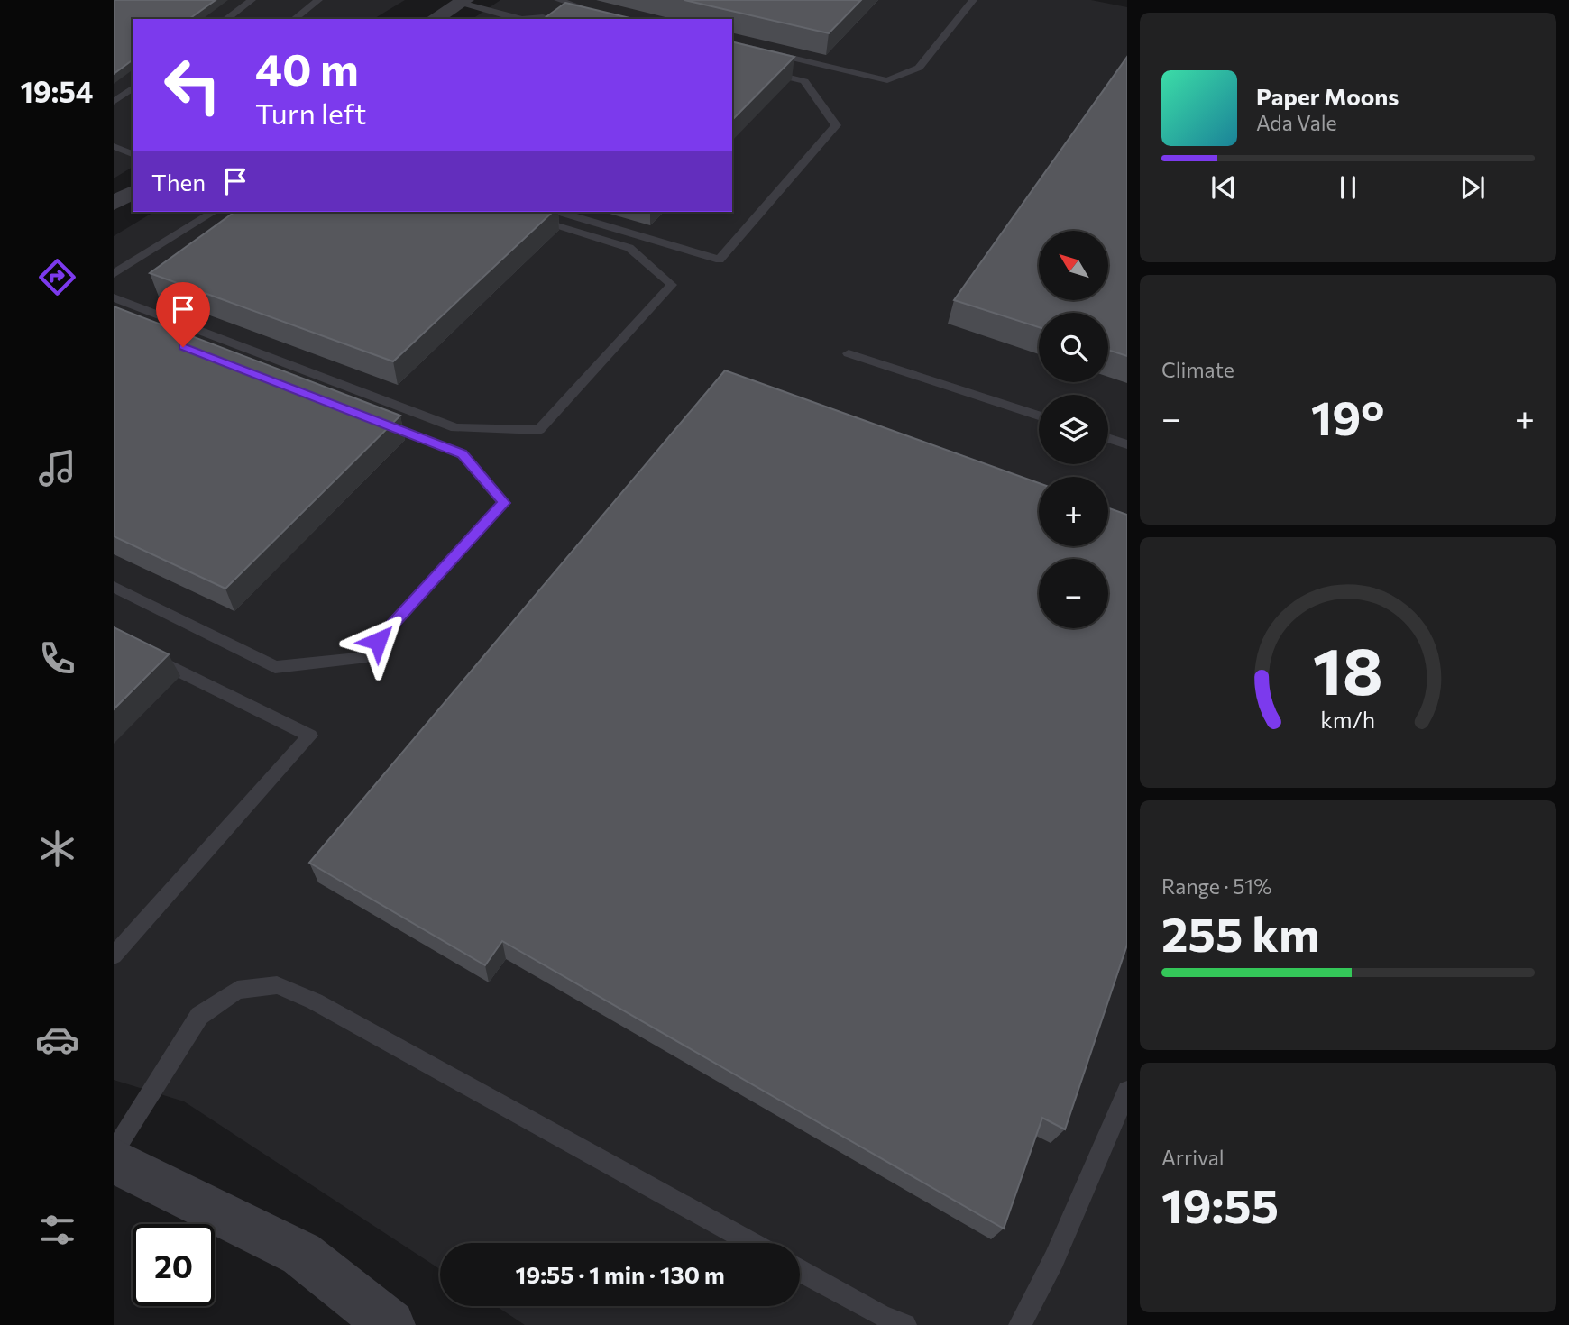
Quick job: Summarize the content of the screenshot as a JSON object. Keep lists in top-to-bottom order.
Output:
{
  "north": "top left",
  "page": {
    "tabs": "19:54",
    "turn": ["40 m", "Turn left"],
    "song": ["Paper Moons", "Ada Vale"],
    "then": "Then",
    "map_buttons": ["+", "−"],
    "tile": [
      "Climate",
      ["Range · 51%", "255 km"],
      ["Arrival", "19:55"]
    ],
    "heat": ["−", "19°", "+"],
    "limit": "20",
    "trip": "19:55 · 1 min · 130 m",
    "gauge": ["18", "km/h"]
  }
}
